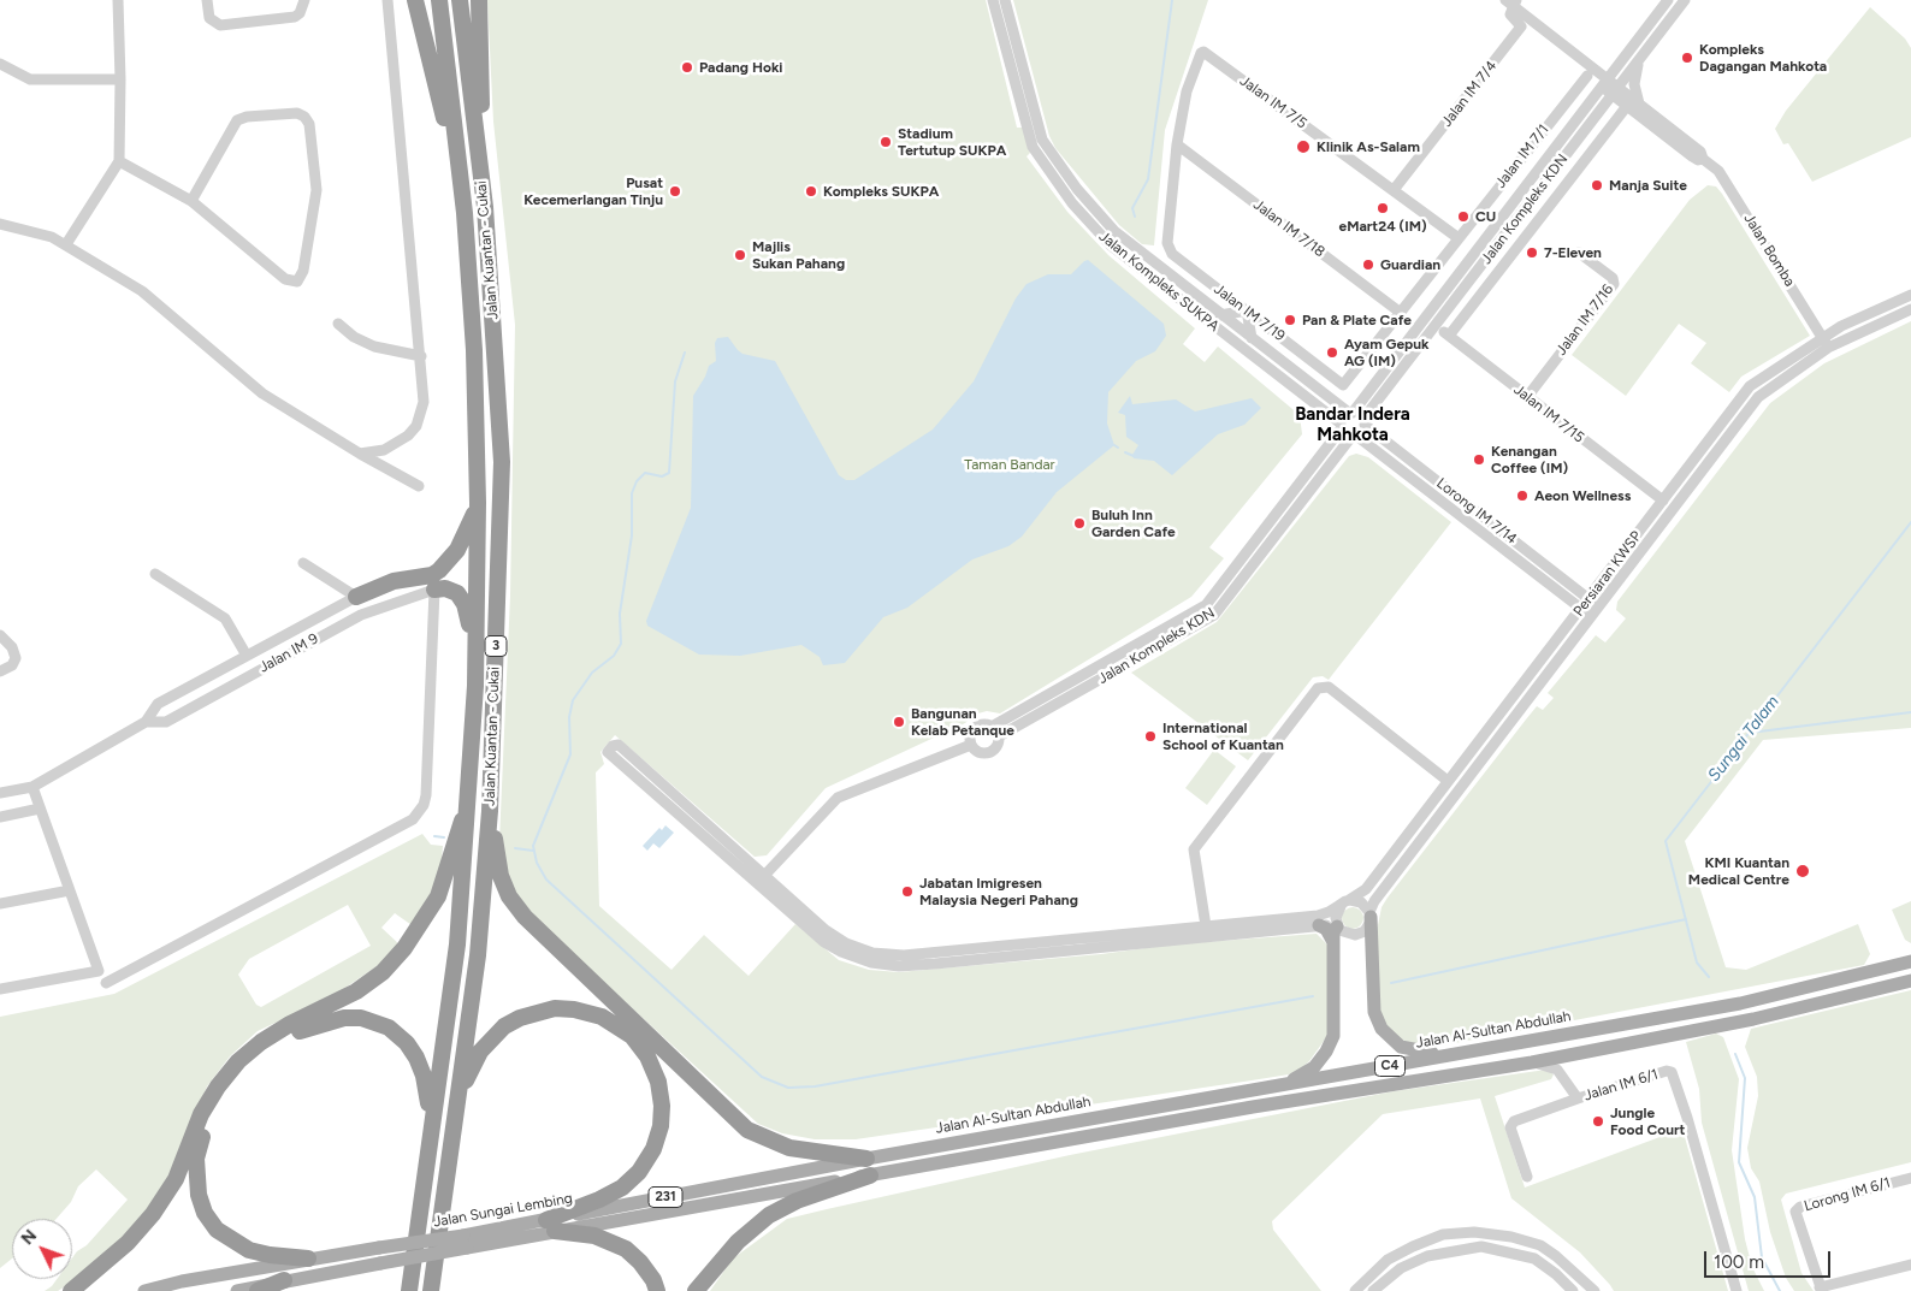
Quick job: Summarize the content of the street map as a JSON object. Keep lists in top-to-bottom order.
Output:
{
  "streets": {
    "highway": ["Jalan Kuantan - Cukai", "3"],
    "main road": [
      "Jalan Al-Sultan Abdullah",
      "C4",
      "231",
      "Jalan Sungai Lembing"
    ],
    "street": [
      "Jalan IM 7/4",
      "Jalan IM 7/5",
      "Jalan IM 7/1",
      "Jalan Kompleks KDN",
      "Jalan IM 7/18",
      "Jalan Bomba",
      "Jalan Kompleks SUKPA",
      "Jalan IM 7/19",
      "Jalan IM 7/16",
      "Jalan IM 7/15",
      "Lorong IM 7/14",
      "Persiaran KWSP",
      "Jalan IM 9",
      "Jalan IM 6/1",
      "Lorong IM 6/1"
    ]
  },
  "crossings": [
    ["Jalan IM 7/4", "Jalan IM 7/5"],
    ["Jalan IM 7/4", "Jalan Bomba"],
    ["Jalan IM 7/5", "Jalan IM 7/1"],
    ["Jalan IM 7/5", "Jalan IM 7/19"],
    ["Jalan IM 7/1", "Jalan IM 7/19"],
    ["Jalan Kompleks KDN", "Jalan Bomba"],
    ["Jalan Kompleks KDN", "Jalan Kompleks SUKPA"],
    ["Jalan Kompleks KDN", "Jalan IM 7/15"],
    ["Jalan Kompleks KDN", "Lorong IM 7/14"],
    ["Jalan IM 7/18", "Jalan IM 7/19"],
    ["Jalan Bomba", "Persiaran KWSP"],
    ["Jalan Kompleks SUKPA", "Lorong IM 7/14"],
    ["Jalan IM 7/16", "Jalan IM 7/15"],
    ["Jalan IM 7/15", "Persiaran KWSP"],
    ["Lorong IM 7/14", "Persiaran KWSP"],
    ["Jalan Al-Sultan Abdullah", "Jalan Sungai Lembing"],
    ["C4", "Jalan Sungai Lembing"]
  ],
  "districts": ["Bandar Indera Mahkota"],
  "water": ["Sungai Talam"],
  "parks": ["Taman Bandar"],
  "places": [
    "Kompleks Dagangan Mahkota",
    "Padang Hoki",
    "Stadium Tertutup SUKPA",
    "Klinik As-Salam",
    "Manja Suite",
    "Pusat Kecemerlangan Tinju",
    "Kompleks SUKPA",
    "eMart24 (IM)",
    "CU",
    "7-Eleven",
    "Majlis Sukan Pahang",
    "Guardian",
    "Pan & Plate Cafe",
    "Ayam Gepuk AG (IM)",
    "Kenangan Coffee (IM)",
    "Aeon Wellness",
    "Buluh Inn Garden Cafe",
    "Bangunan Kelab Petanque",
    "International School of Kuantan",
    "KMI Kuantan Medical Centre",
    "Jabatan Imigresen Malaysia Negeri Pahang",
    "Jungle Food Court"
  ],
  "scale_bar": "100 m",
  "north": "top left"
}
